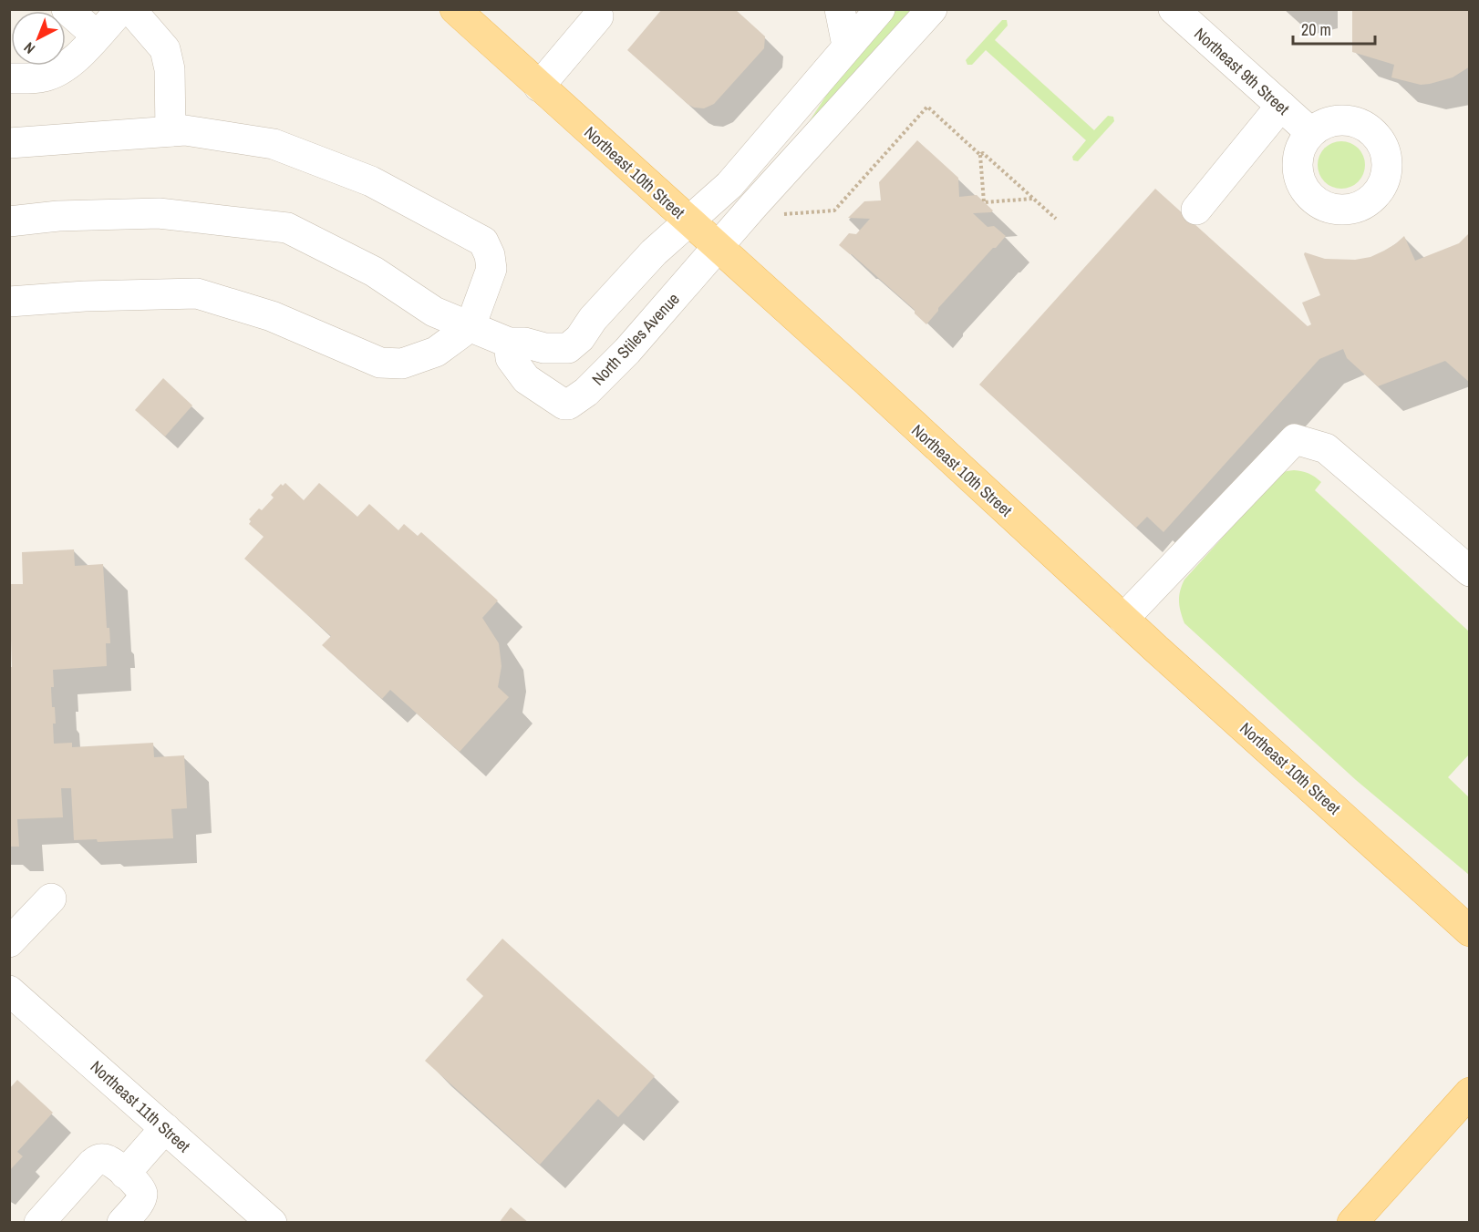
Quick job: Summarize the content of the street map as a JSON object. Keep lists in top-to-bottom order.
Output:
{
  "streets": {
    "main road": ["Northeast 10th Street"],
    "street": ["Northeast 9th Street", "North Stiles Avenue", "Northeast 11th Street"]
  },
  "crossings": [
    ["Northeast 10th Street", "North Stiles Avenue"]
  ],
  "scale_bar": "20 m",
  "north": "bottom left"
}
